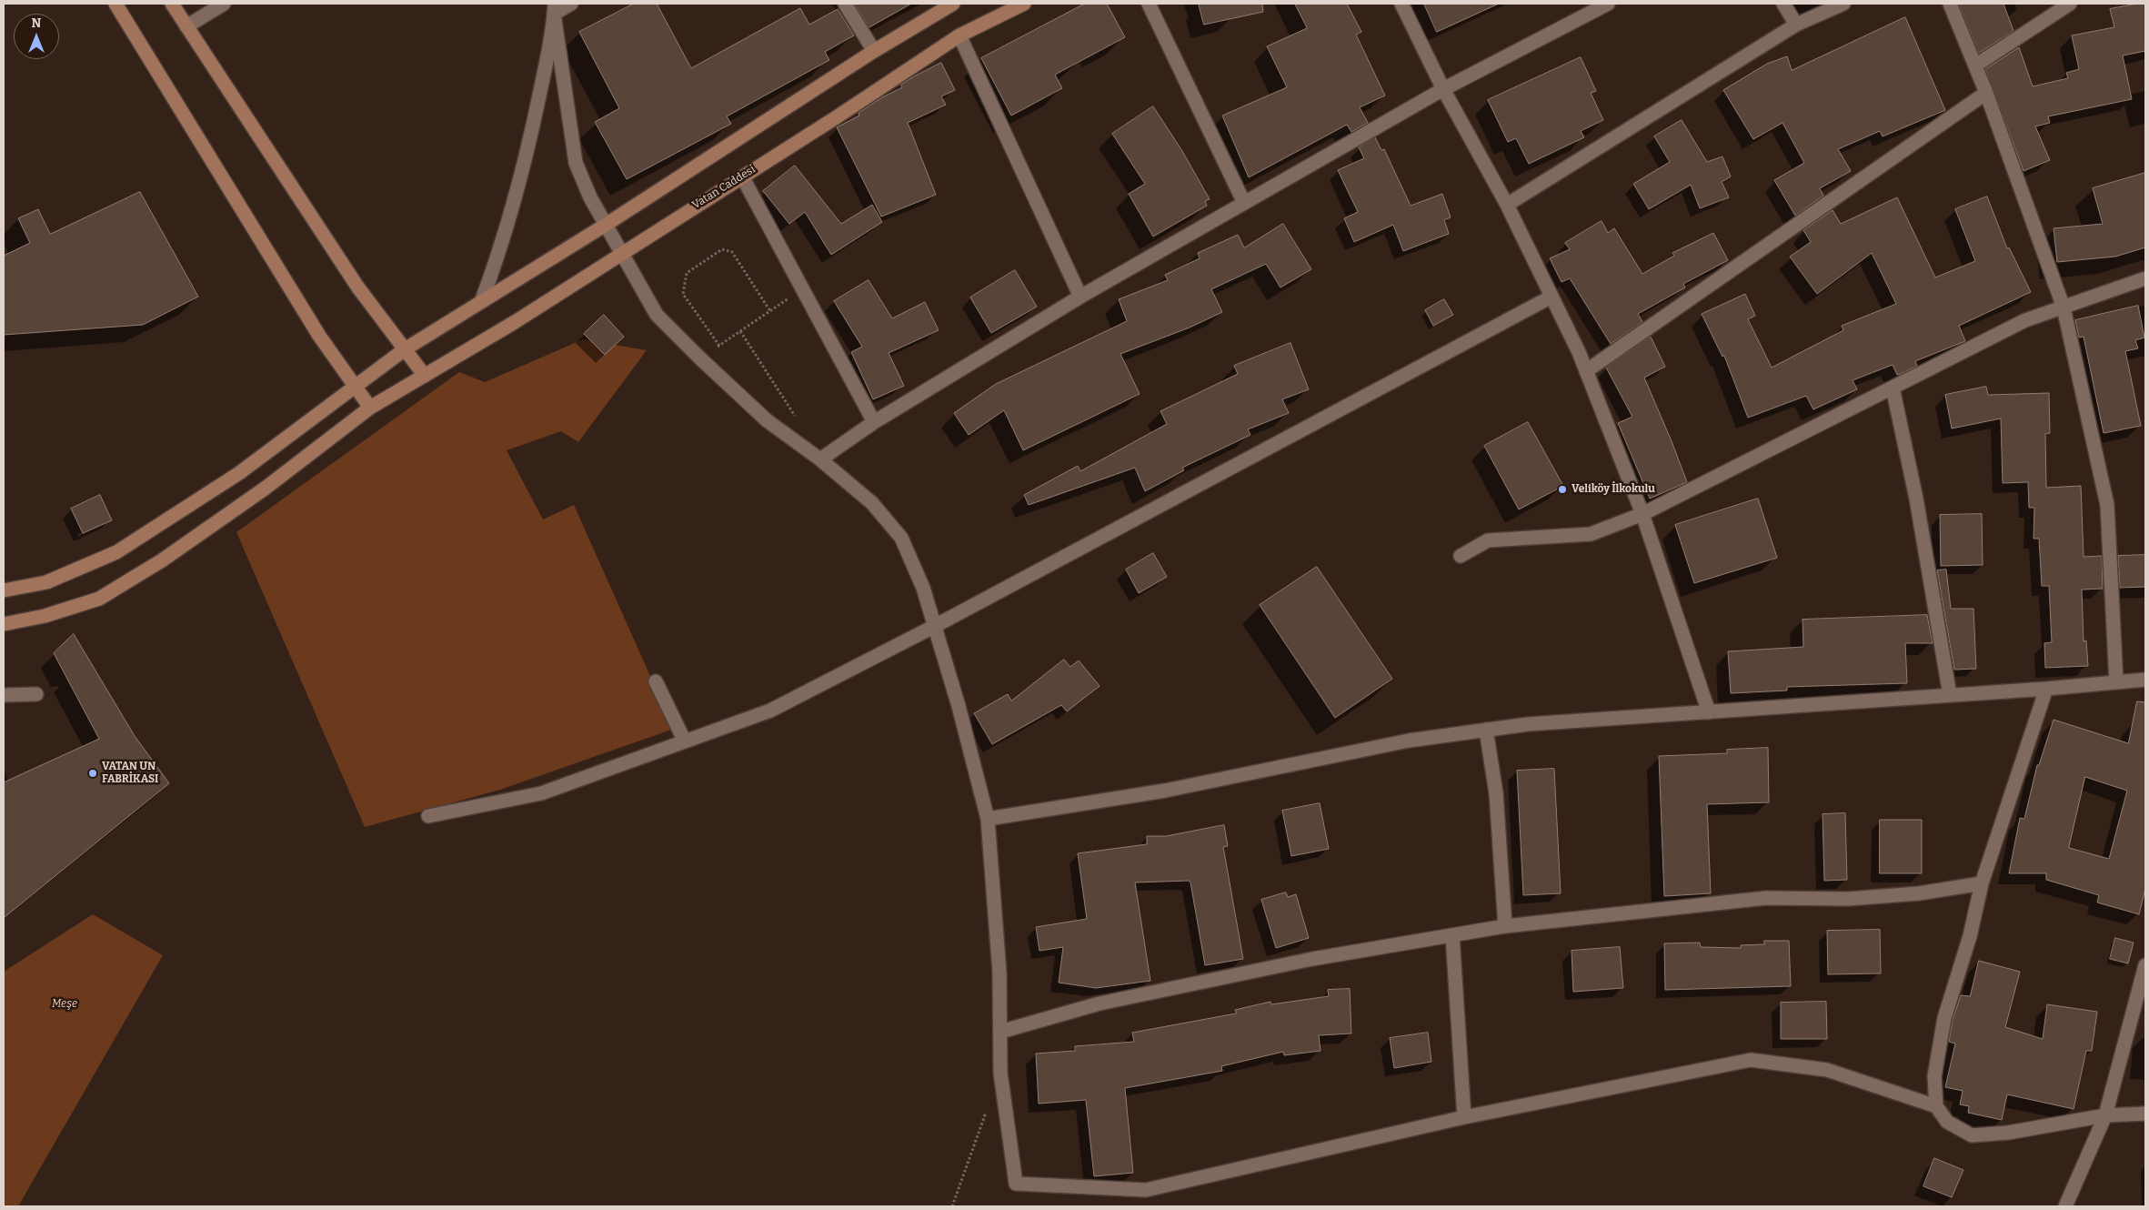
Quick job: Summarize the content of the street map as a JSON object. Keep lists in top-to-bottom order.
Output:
{
  "streets": {
    "main road": ["Vatan Caddesi"]
  },
  "parks": ["Meşe"],
  "places": ["Veliköy İlkokulu", "VATAN UN FABRİKASI"],
  "north": "top"
}
